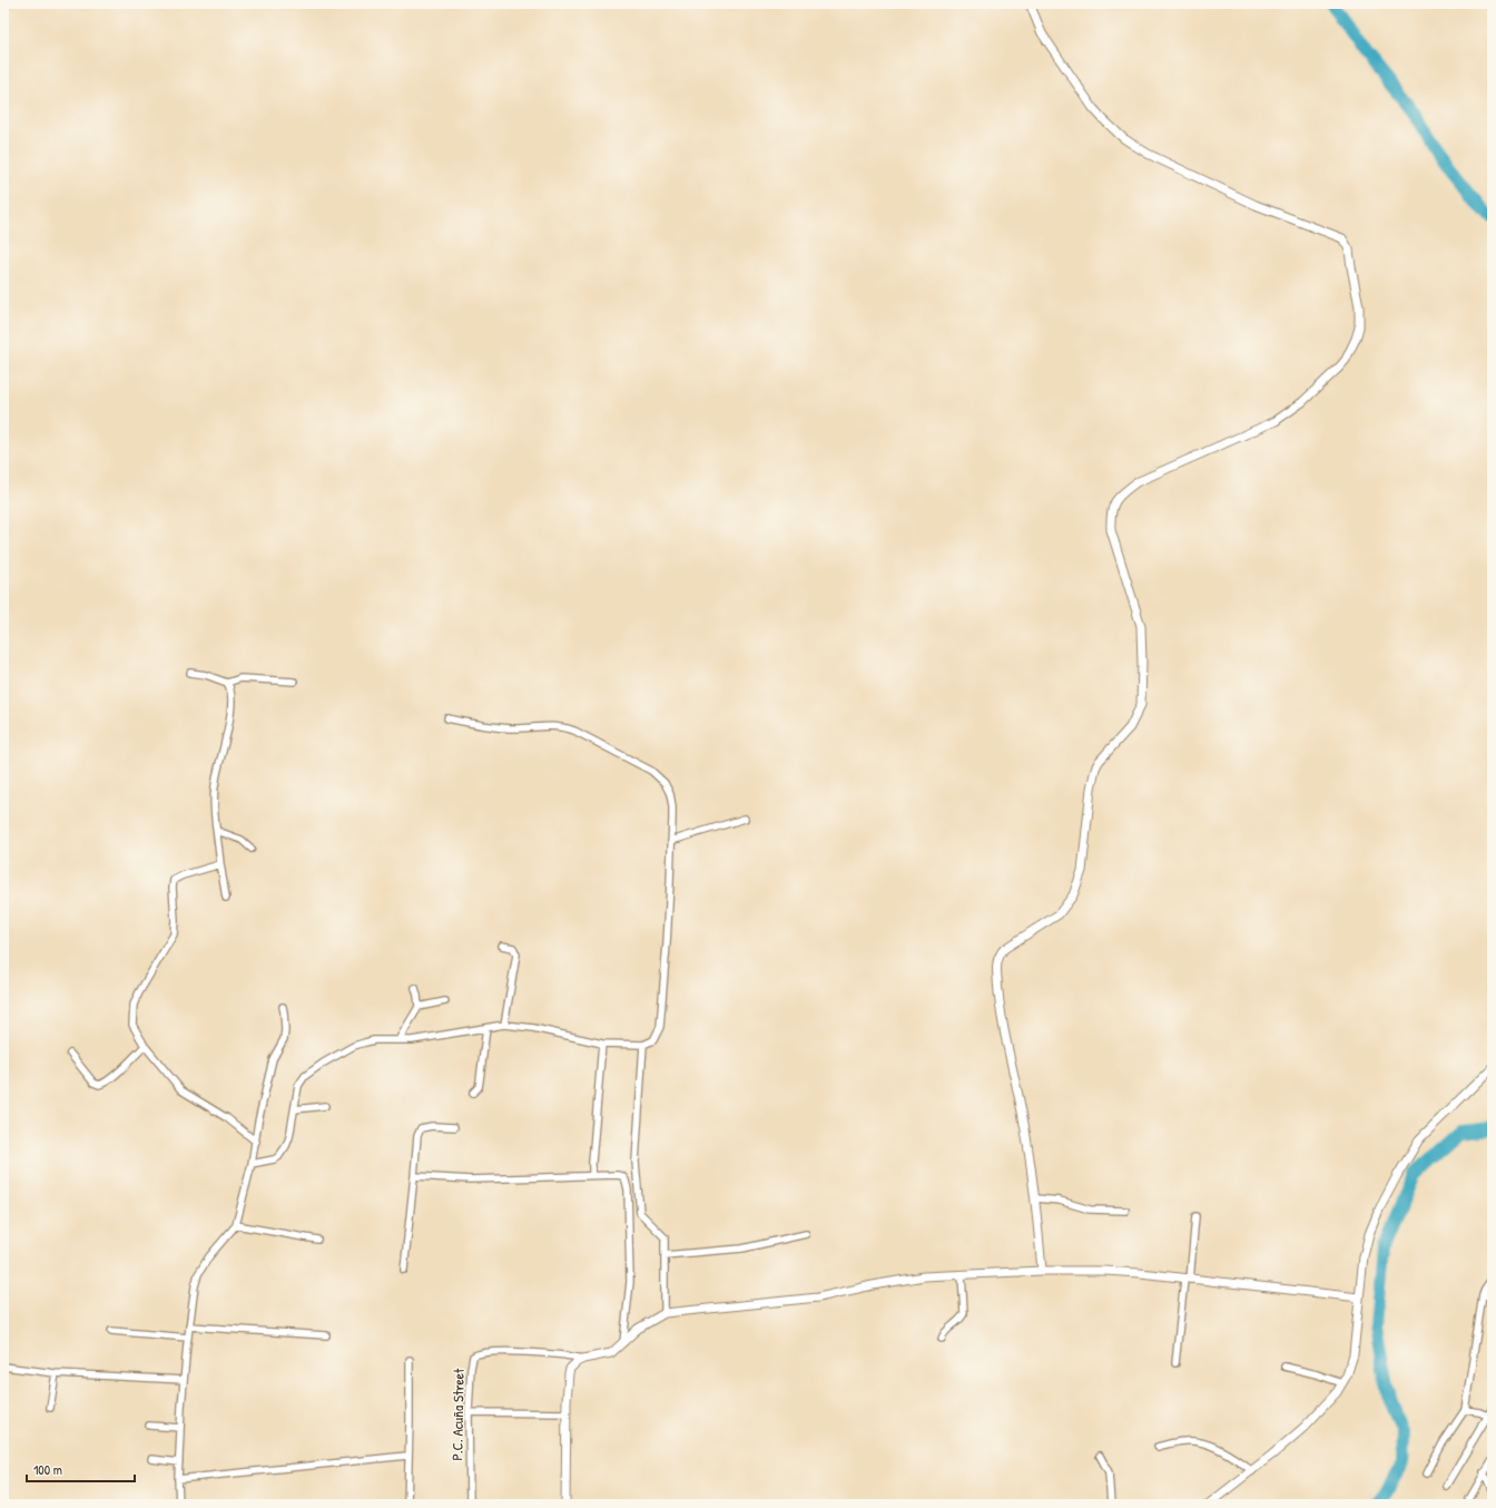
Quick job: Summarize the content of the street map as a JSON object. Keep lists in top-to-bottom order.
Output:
{
  "streets": {
    "street": ["P.C. Acuña Street"]
  },
  "scale_bar": "100 m"
}
